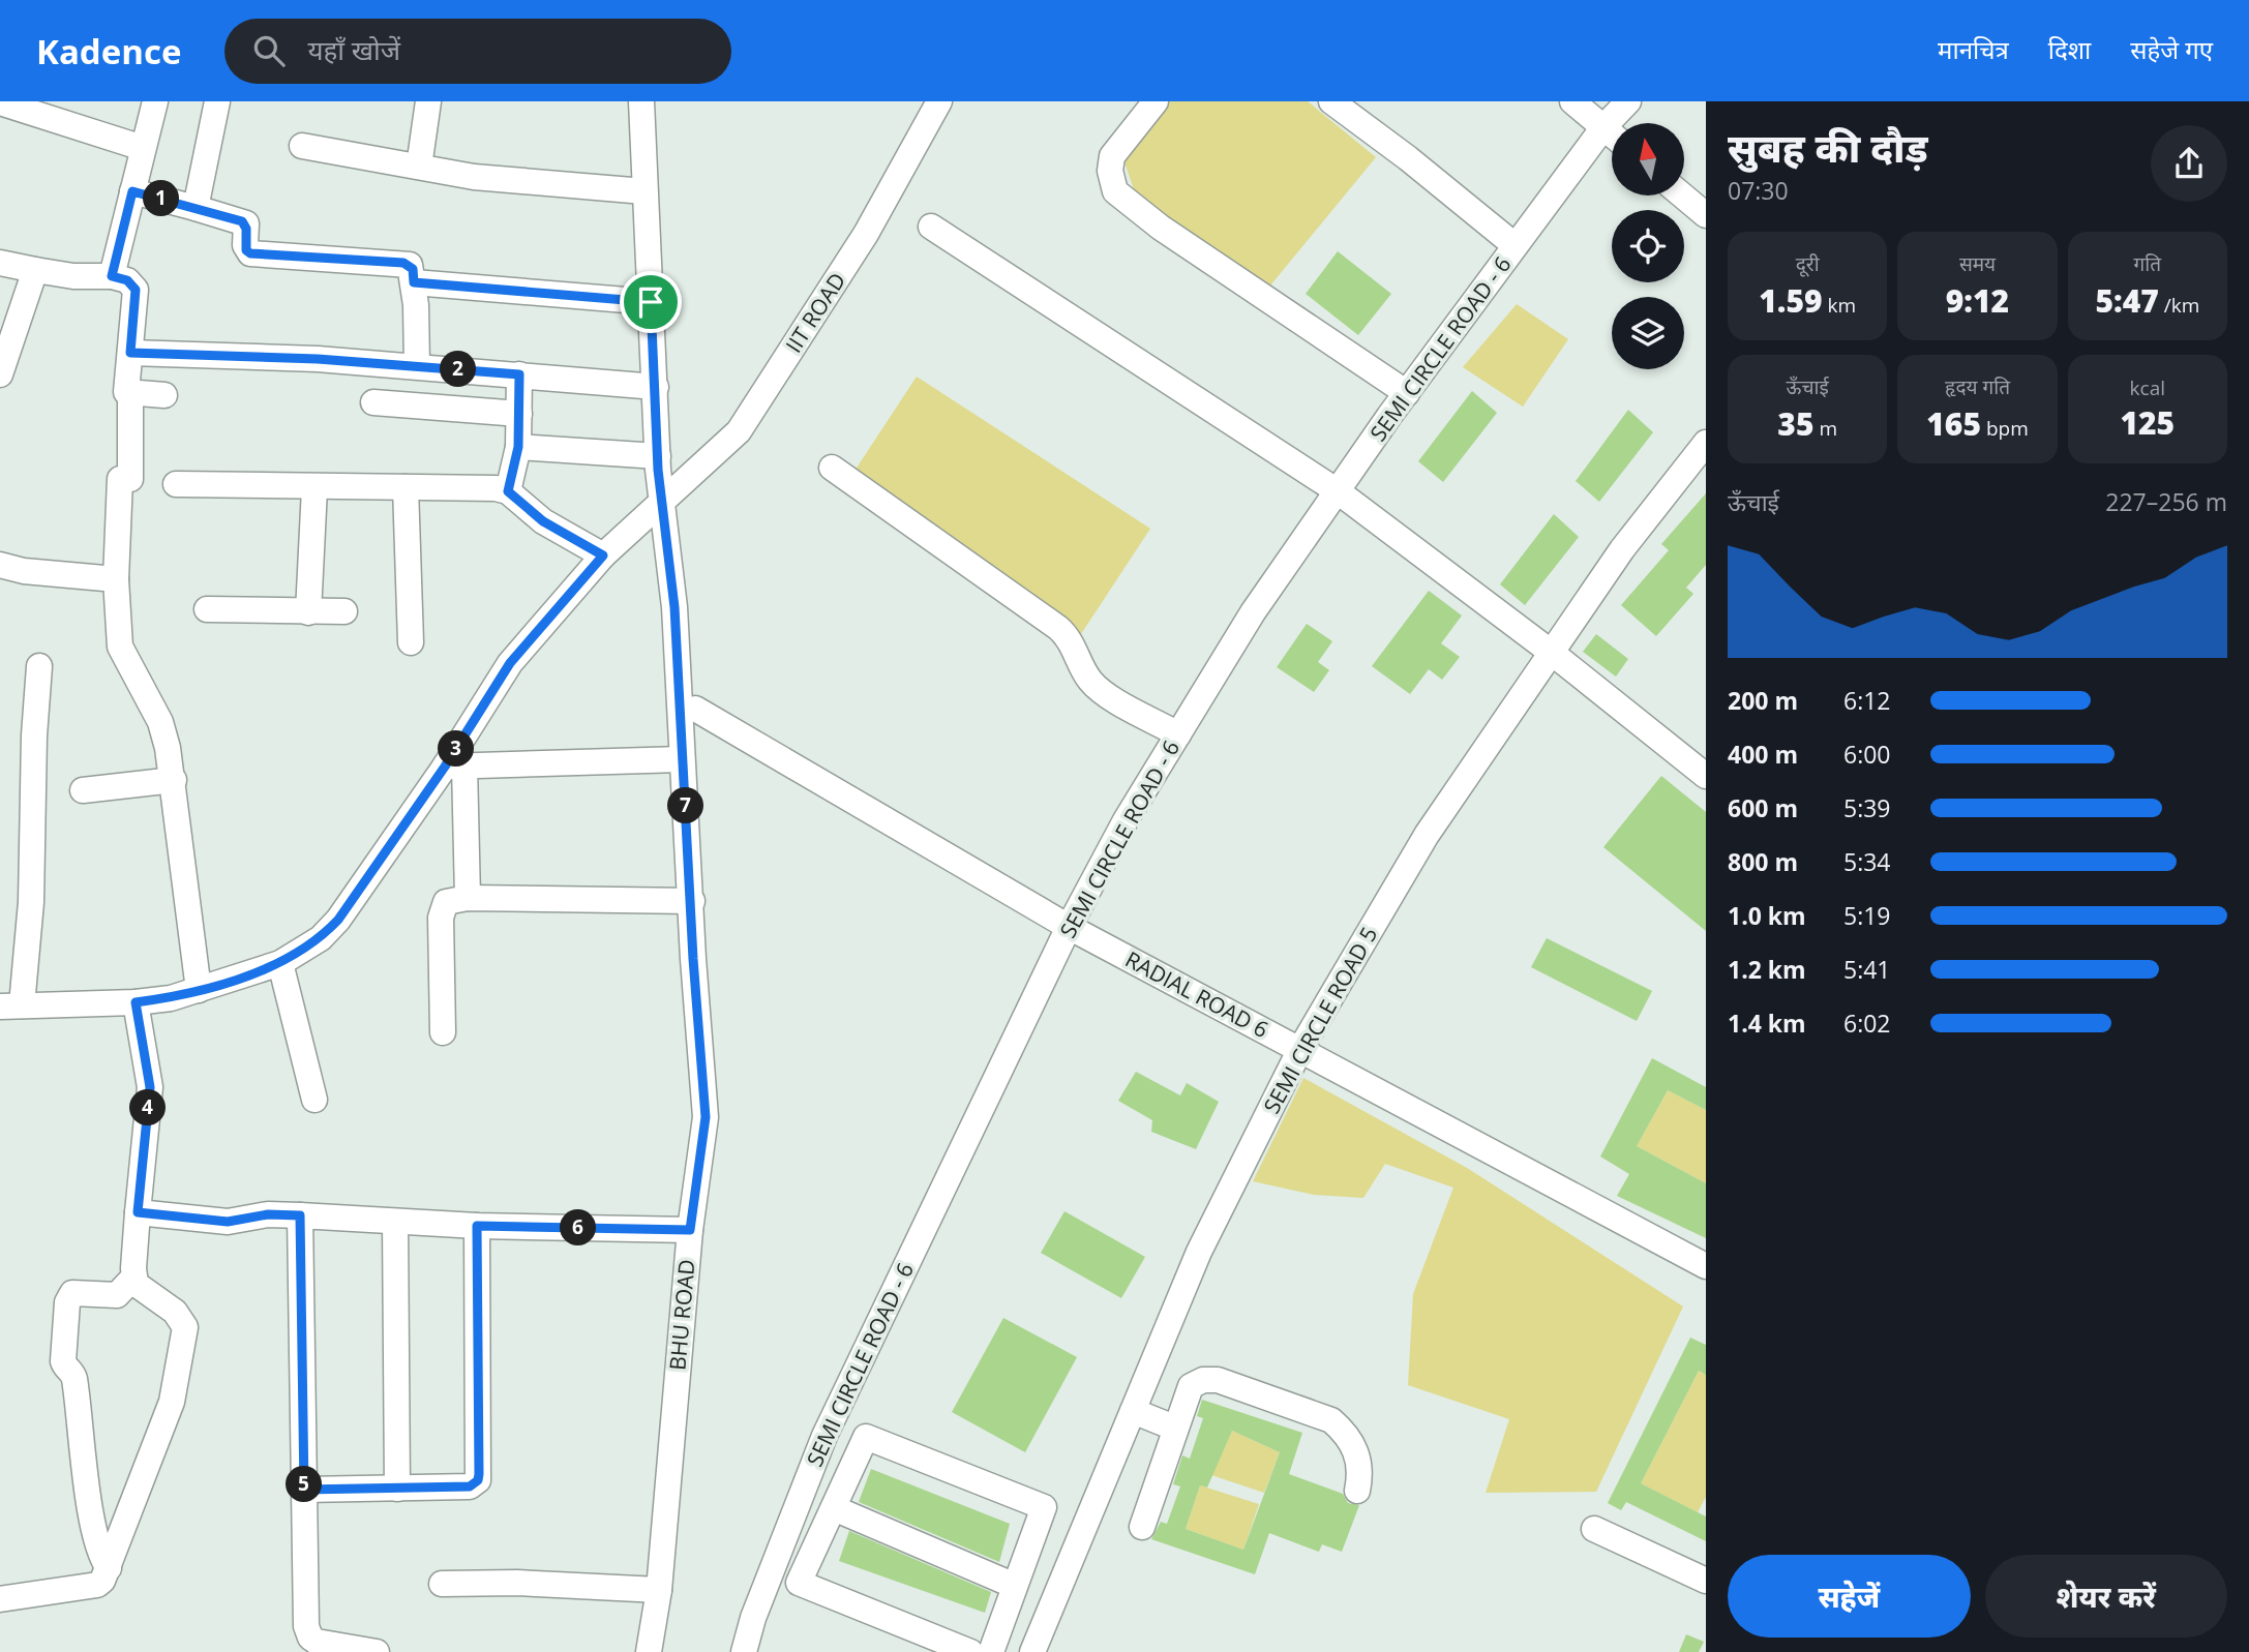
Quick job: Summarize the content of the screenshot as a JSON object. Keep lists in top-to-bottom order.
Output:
{
  "streets": {
    "street": [
      "IIT ROAD",
      "SEMI CIRCLE ROAD - 6",
      "RADIAL ROAD 6",
      "SEMI CIRCLE ROAD 5",
      "BHU ROAD"
    ]
  },
  "crossings": [
    ["IIT ROAD", "BHU ROAD"],
    ["SEMI CIRCLE ROAD - 6", "RADIAL ROAD 6"],
    ["RADIAL ROAD 6", "SEMI CIRCLE ROAD 5"]
  ],
  "north": "top",
  "page": {
    "header": "Kadence",
    "search": "यहाँ खोजें",
    "nav": ["मानचित्र", "दिशा", "सहेजे गए"],
    "heading": ["सुबह की दौड़", "07:30"],
    "pins": [
      "1",
      "2",
      "3",
      "7",
      "4",
      "6",
      "5"
    ],
    "stats": [
      ["दूरी", "1.59 km"],
      ["समय", "9:12"],
      ["गति", "5:47 /km"],
      ["ऊँचाई", "35 m"],
      ["हृदय गति", "165 bpm"],
      ["kcal", "125"]
    ],
    "chart": ["ऊँचाई", "227–256 m"],
    "list": [
      {
        "name": "200 m",
        "note": "6:12"
      },
      {
        "name": "400 m",
        "note": "6:00"
      },
      {
        "name": "600 m",
        "note": "5:39"
      },
      {
        "name": "800 m",
        "note": "5:34"
      },
      {
        "name": "1.0 km",
        "note": "5:19"
      },
      {
        "name": "1.2 km",
        "note": "5:41"
      },
      {
        "name": "1.4 km",
        "note": "6:02"
      }
    ],
    "buttons": ["सहेजें", "शेयर करें"]
  }
}
